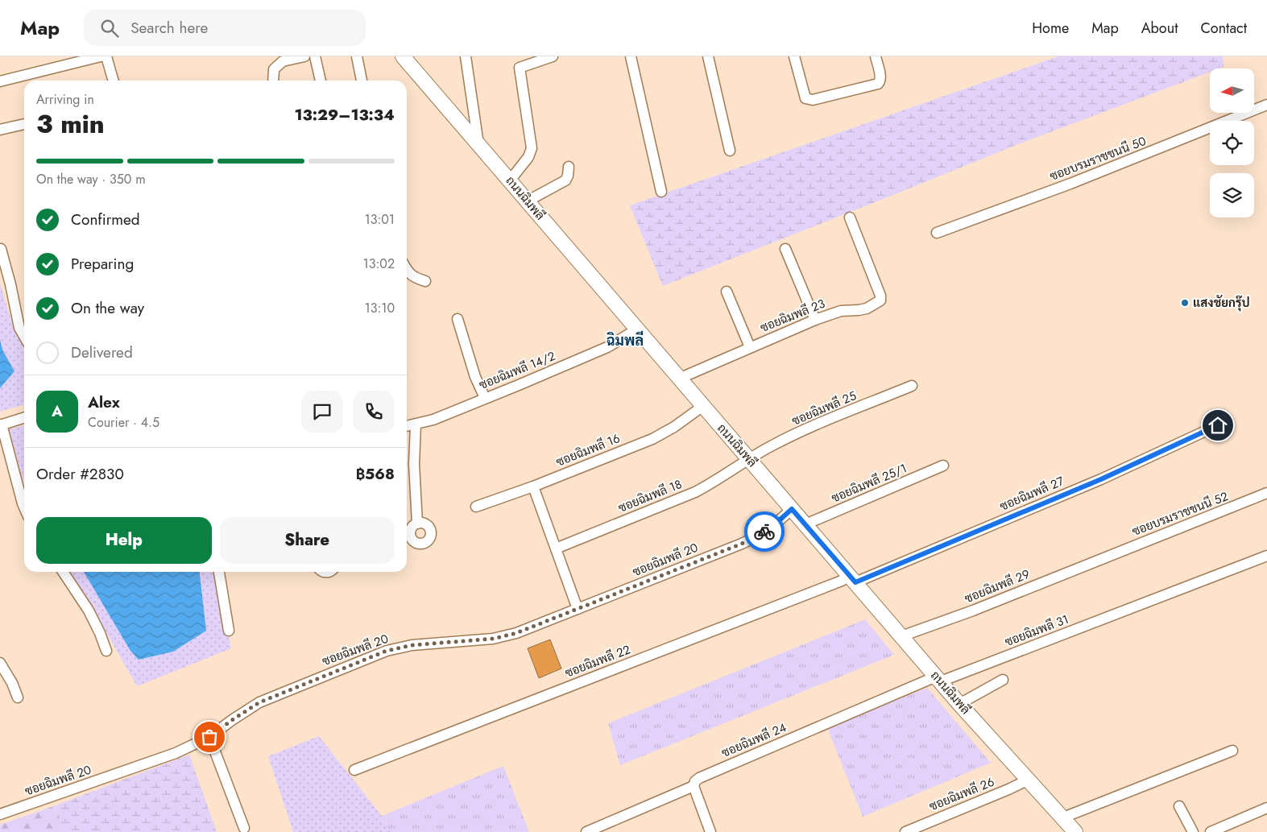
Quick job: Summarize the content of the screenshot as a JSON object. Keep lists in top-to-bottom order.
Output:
{
  "streets": {
    "street": [
      "ซอยบรมราชชนนี 50",
      "ถนนฉิมพลี",
      "ซอยฉิมพลี 23",
      "ซอยฉิมพลี 14/2",
      "ซอยฉิมพลี 25",
      "ซอยฉิมพลี 16",
      "ซอยฉิมพลี 25/1",
      "ซอยฉิมพลี 27",
      "ซอยฉิมพลี 18",
      "ซอยบรมราชชนนี 52",
      "ซอยฉิมพลี 20",
      "ซอยฉิมพลี 29",
      "ซอยฉิมพลี 31",
      "ซอยฉิมพลี 22",
      "ซอยฉิมพลี 24",
      "ซอยฉิมพลี 26"
    ]
  },
  "crossings": [
    ["ถนนฉิมพลี", "ซอยฉิมพลี 23"],
    ["ถนนฉิมพลี", "ซอยฉิมพลี 14/2"],
    ["ถนนฉิมพลี", "ซอยฉิมพลี 25"],
    ["ถนนฉิมพลี", "ซอยฉิมพลี 16"],
    ["ถนนฉิมพลี", "ซอยฉิมพลี 25/1"],
    ["ถนนฉิมพลี", "ซอยฉิมพลี 27"],
    ["ถนนฉิมพลี", "ซอยฉิมพลี 18"],
    ["ถนนฉิมพลี", "ซอยฉิมพลี 20"],
    ["ถนนฉิมพลี", "ซอยฉิมพลี 29"],
    ["ถนนฉิมพลี", "ซอยฉิมพลี 31"],
    ["ถนนฉิมพลี", "ซอยฉิมพลี 22"],
    ["ถนนฉิมพลี", "ซอยฉิมพลี 24"],
    ["ถนนฉิมพลี", "ซอยฉิมพลี 26"],
    ["ซอยฉิมพลี 25", "ซอยฉิมพลี 18"],
    ["ซอยฉิมพลี 27", "ซอยฉิมพลี 22"],
    ["ซอยบรมราชชนนี 52", "ซอยฉิมพลี 29"],
    ["ซอยฉิมพลี 31", "ซอยฉิมพลี 24"]
  ],
  "districts": ["ฉิมพลี"],
  "places": ["แสงชัยกรุ๊ป"],
  "north": "left",
  "page": {
    "header": "Map",
    "search": "Search here",
    "nav": [
      "Home",
      "Map",
      "About",
      "Contact"
    ],
    "heading": ["3 min", "Arriving in", "13:29–13:34"],
    "panel": [
      "Alex",
      "Courier · 4.5",
      "Order #2830",
      "฿568"
    ],
    "bar": "On the way · 350 m",
    "list": [
      ["Confirmed", "13:01"],
      ["Preparing", "13:02"],
      ["On the way", "13:10"],
      "Delivered"
    ],
    "round": "A",
    "buttons": ["Help", "Share"]
  }
}
